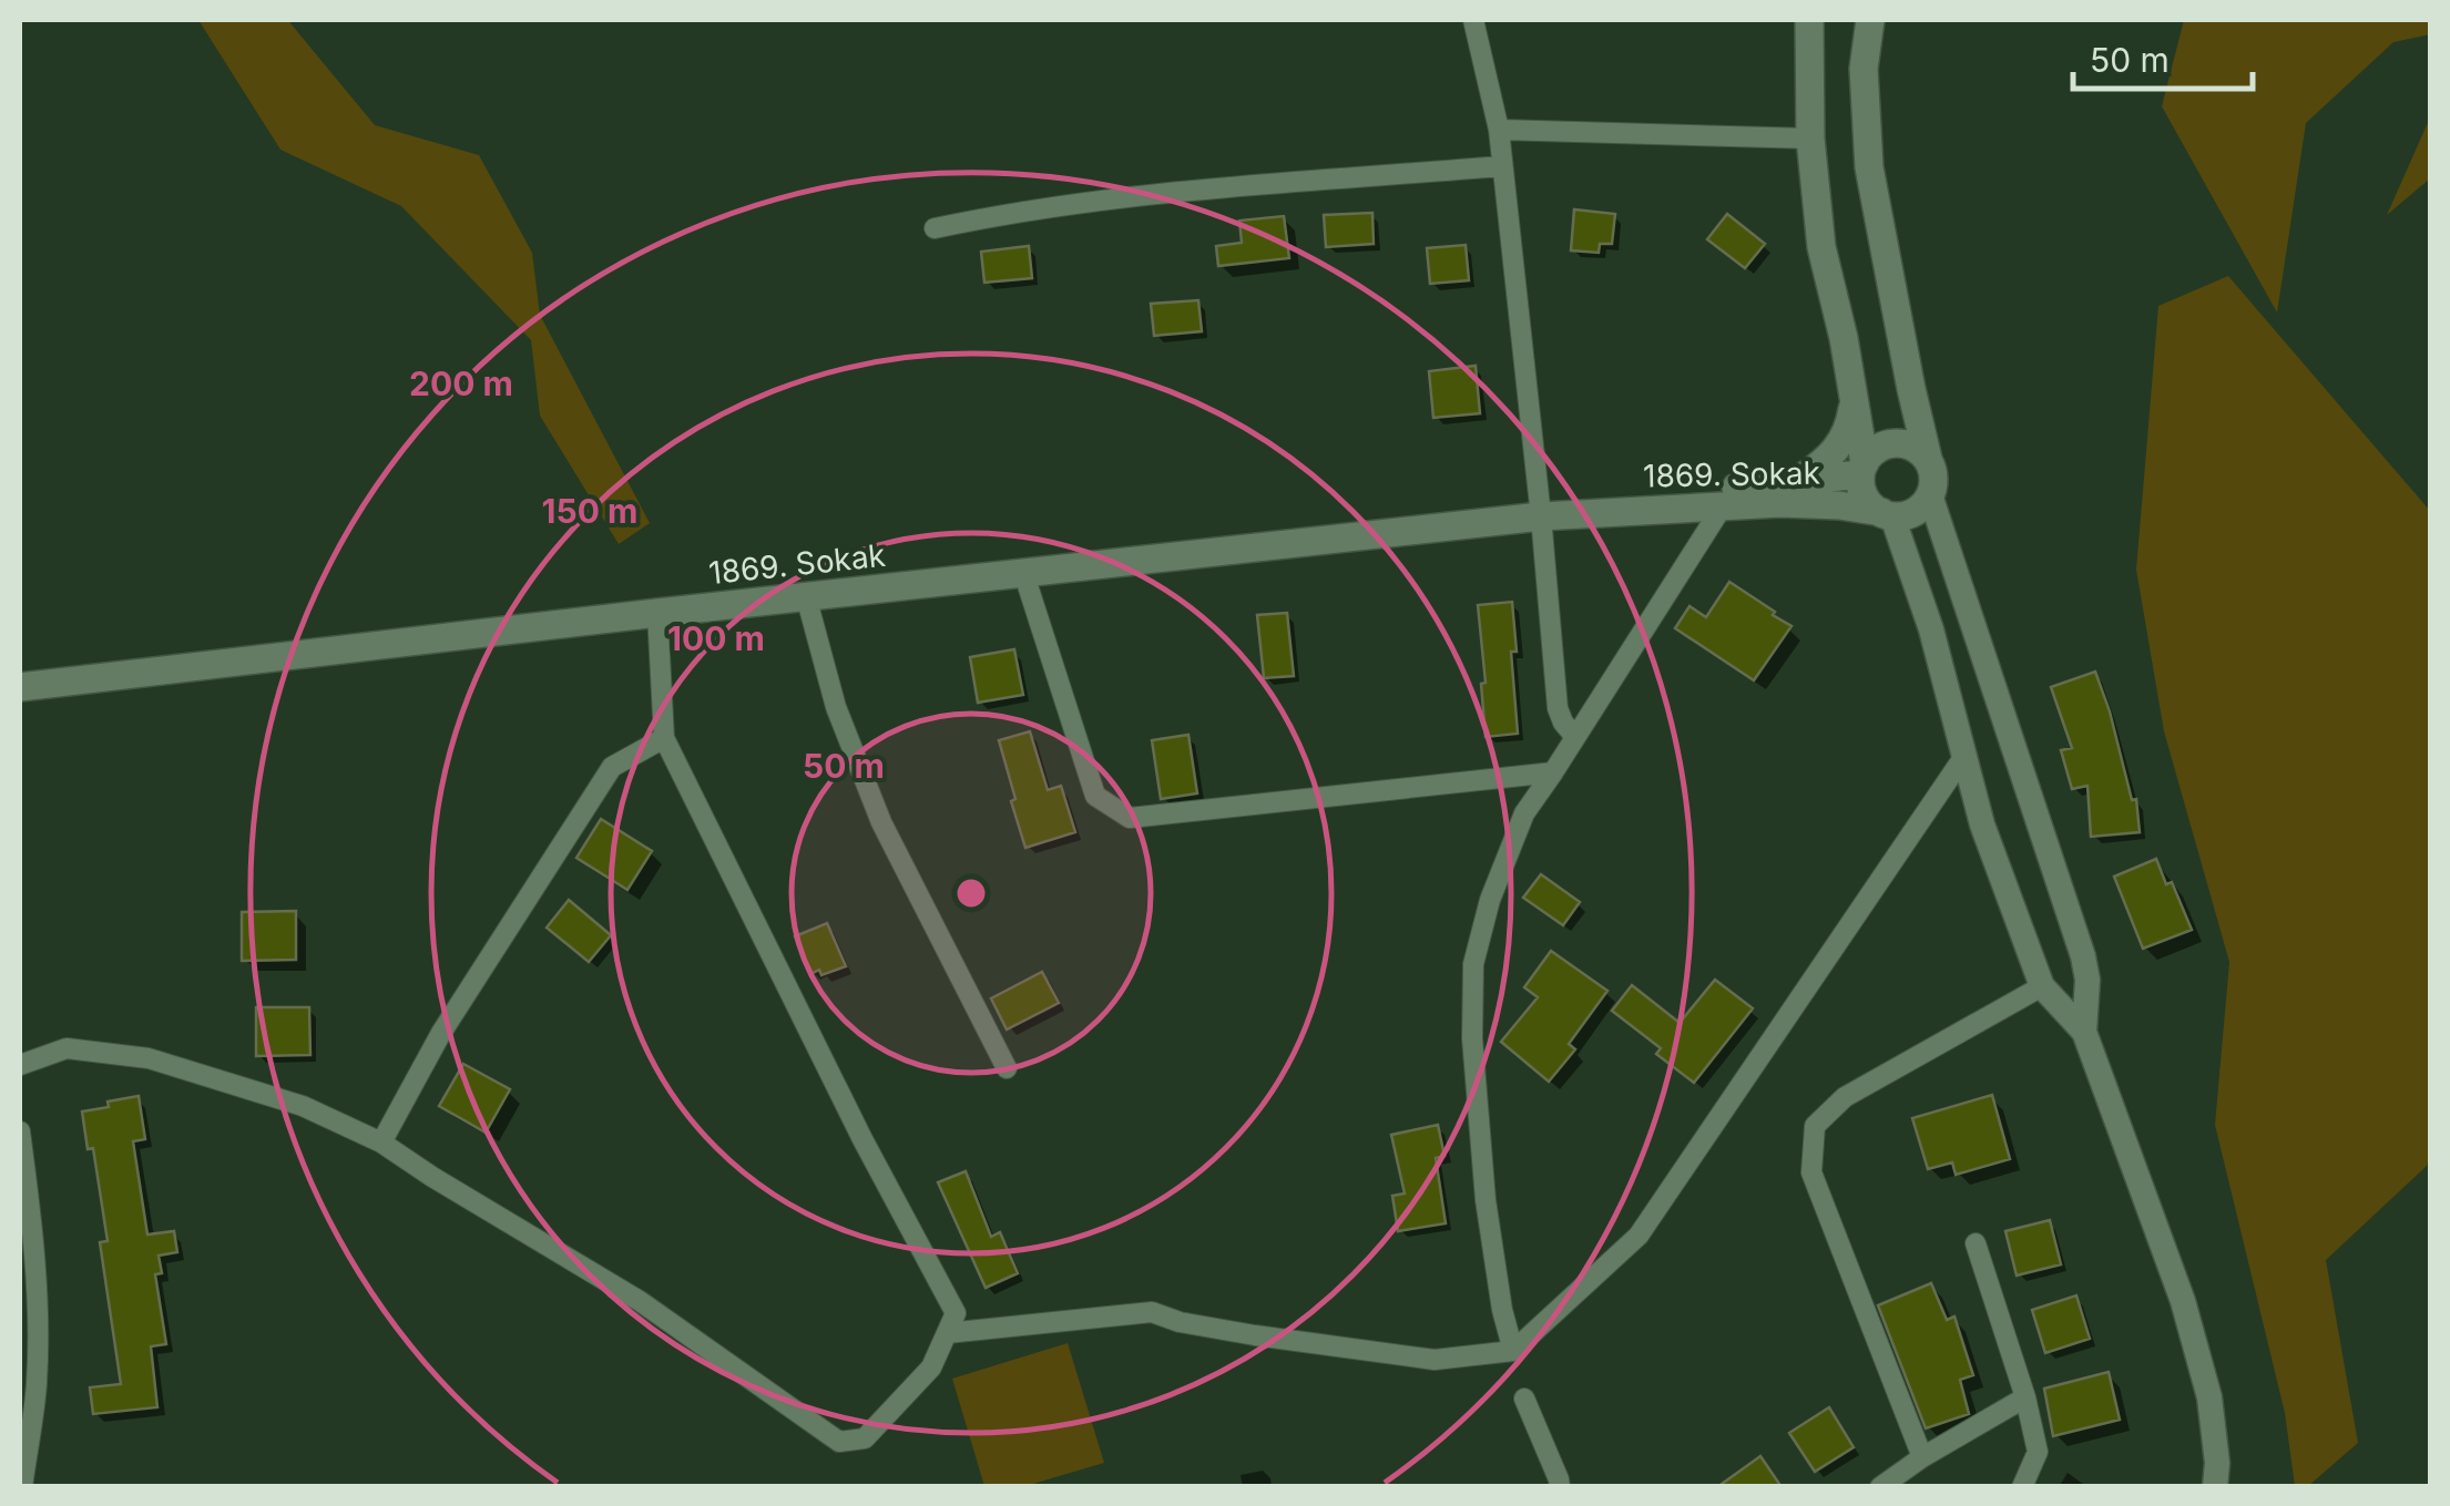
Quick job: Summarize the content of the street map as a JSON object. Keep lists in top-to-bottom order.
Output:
{
  "streets": {
    "main road": ["1869. Sokak"]
  },
  "scale_bar": "50 m",
  "rings": [
    "200 m",
    "150 m",
    "100 m",
    "50 m"
  ]
}
